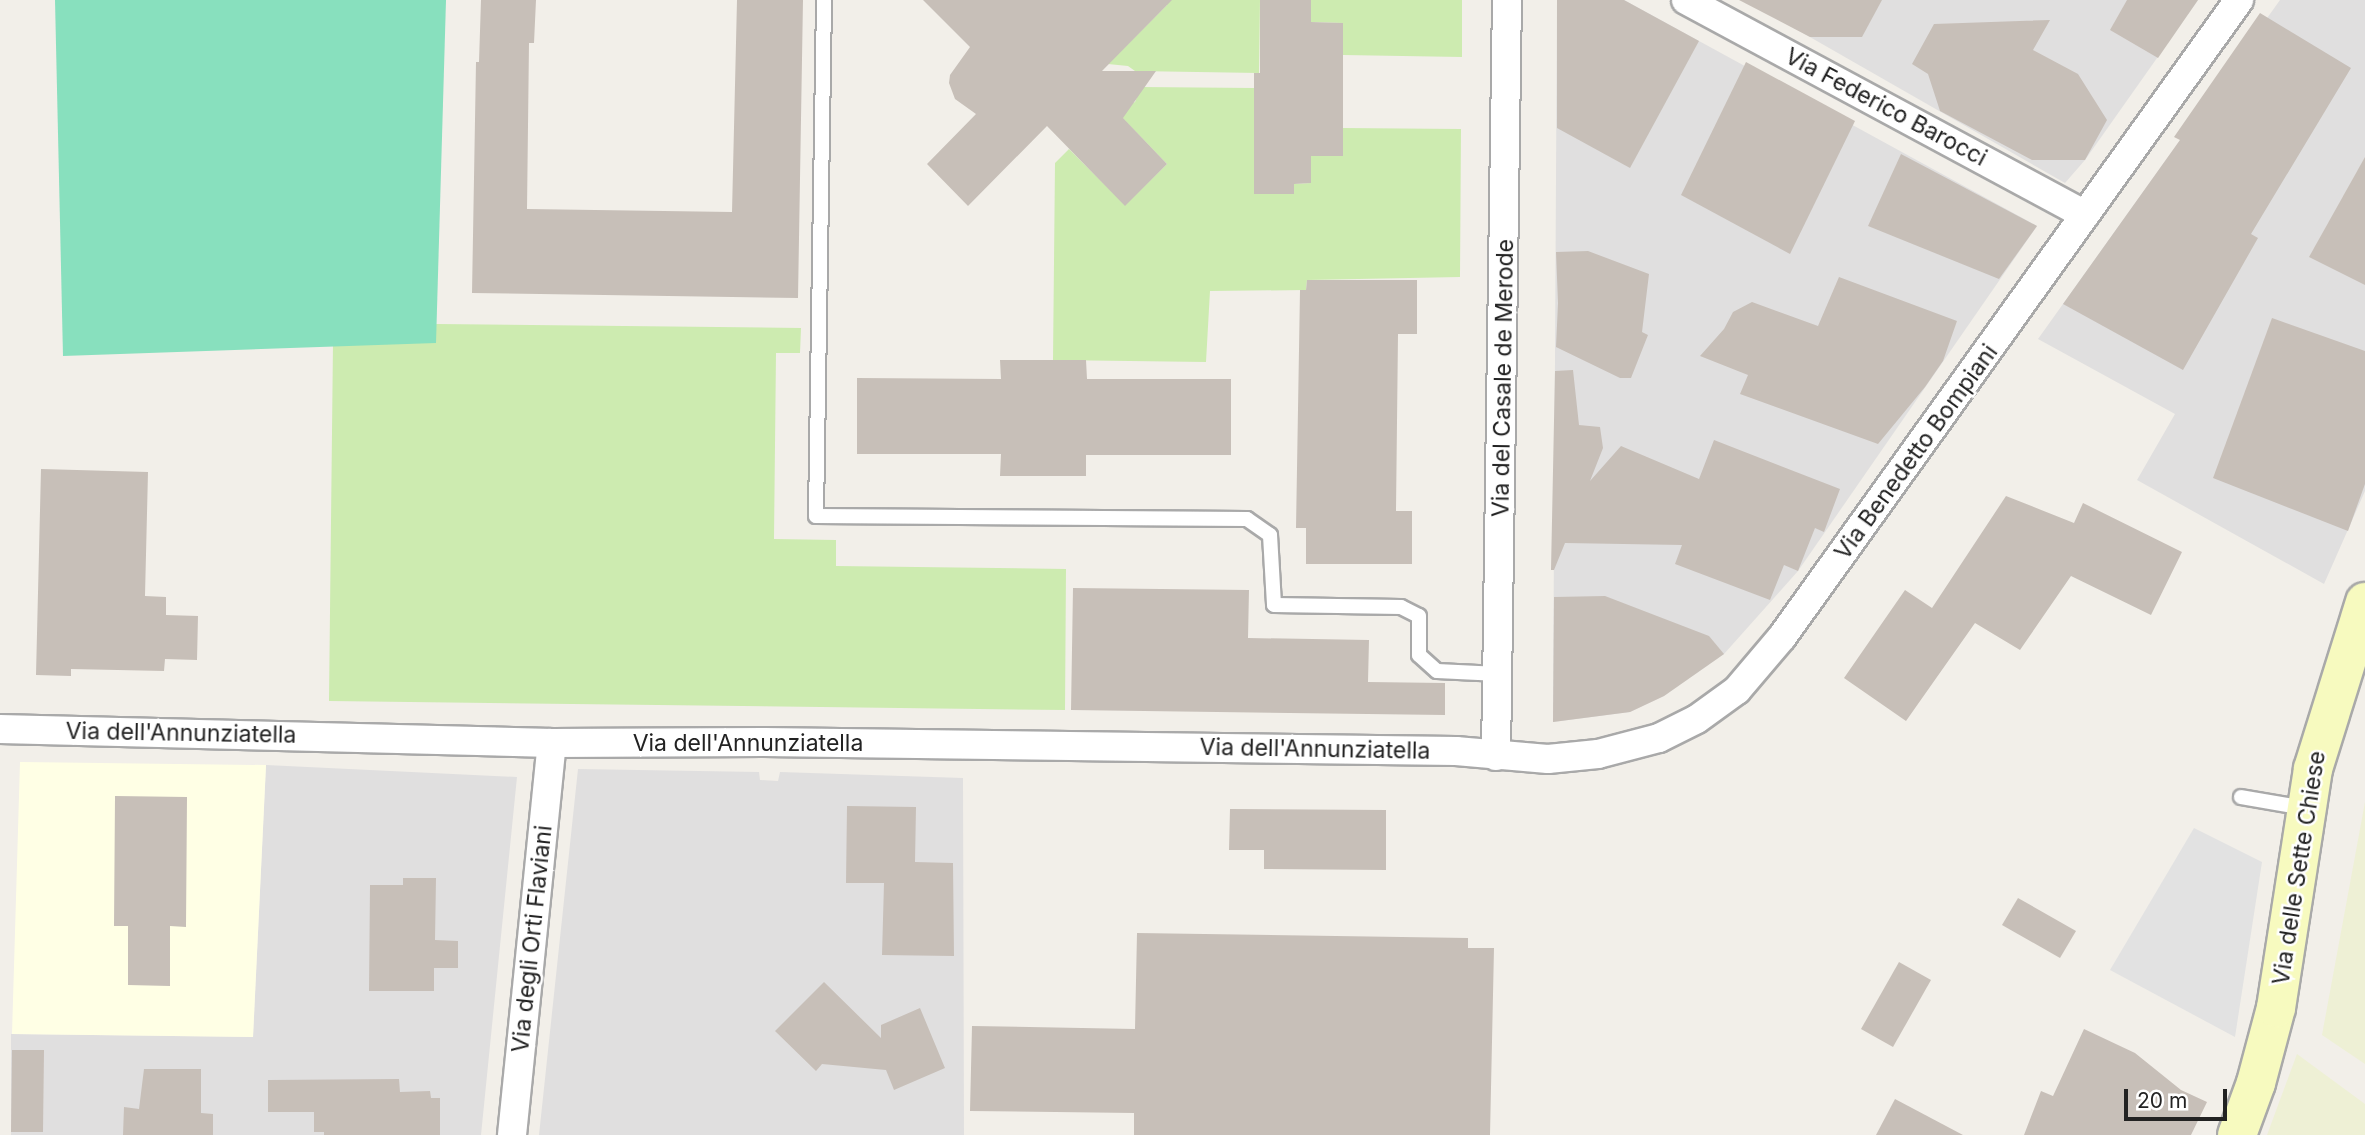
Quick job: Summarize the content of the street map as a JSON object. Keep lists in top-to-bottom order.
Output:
{
  "streets": {
    "main road": ["Via delle Sette Chiese"],
    "street": [
      "Via Federico Barocci",
      "Via del Casale de Merode",
      "Via Benedetto Bompiani",
      "Via dell'Annunziatella",
      "Via degli Orti Flaviani"
    ]
  },
  "crossings": [
    ["Via Federico Barocci", "Via Benedetto Bompiani"],
    ["Via del Casale de Merode", "Via Benedetto Bompiani"],
    ["Via del Casale de Merode", "Via dell'Annunziatella"],
    ["Via Benedetto Bompiani", "Via dell'Annunziatella"],
    ["Via dell'Annunziatella", "Via degli Orti Flaviani"]
  ],
  "scale_bar": "20 m"
}
